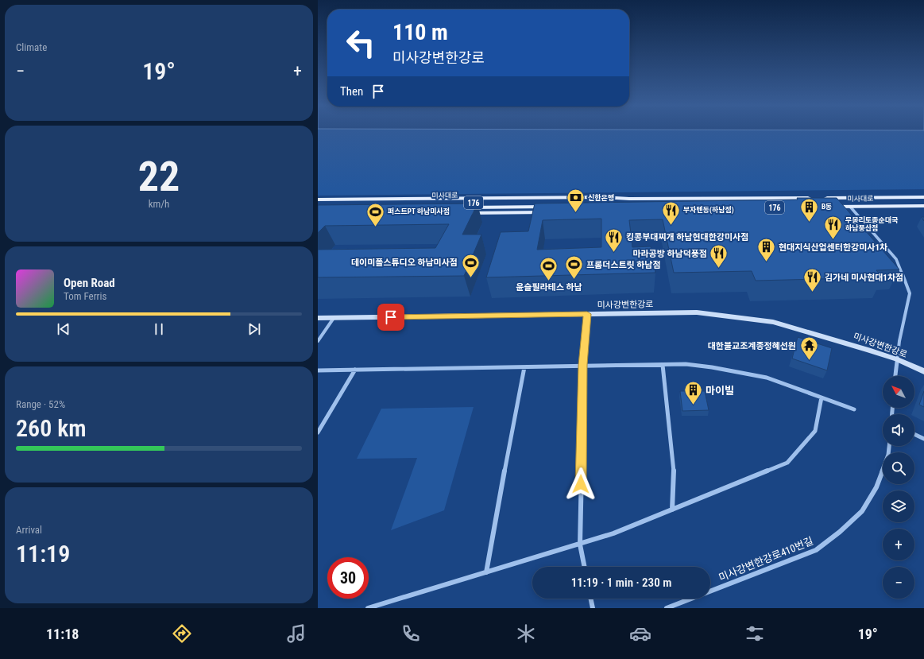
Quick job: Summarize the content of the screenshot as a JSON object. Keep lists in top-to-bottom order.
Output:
{
  "streets": {
    "main road": ["미사대로", "176"],
    "street": ["미사강변한강로", "미사강변한강로410번길"]
  },
  "places": {
    "bank": ["신한은행"],
    "building": ["B동", "현대지식산업센터한강미사1차", "마이빌"],
    "restaurant": [
      "부자텐동(하남점)",
      "무봉리토종순대국 하남풍산점",
      "킹콩부대찌개 하남현대한강미사점",
      "마라공방 하남덕풍점",
      "김가네 미사현대1차점"
    ],
    "sports": [
      "퍼스트PT 하남미사점",
      "데이미폴스튜디오 하남미사점",
      "프롬더스트릿 하남점",
      "윤슬필라테스 하남"
    ],
    "temple": ["대한불교조계종정혜선원"]
  },
  "north": "top left",
  "page": {
    "tile": [
      "Climate",
      ["22", "km/h"],
      ["Range · 52%", "260 km"],
      ["Arrival", "11:19"]
    ],
    "turn": ["110 m", "미사강변한강로"],
    "heat": ["−", "19°", "+"],
    "then": "Then",
    "song": ["Open Road", "Tom Ferris"],
    "map_buttons": ["+", "−"],
    "limit": "30",
    "trip": "11:19 · 1 min · 230 m",
    "tabs": ["11:18", "19°"]
  }
}
